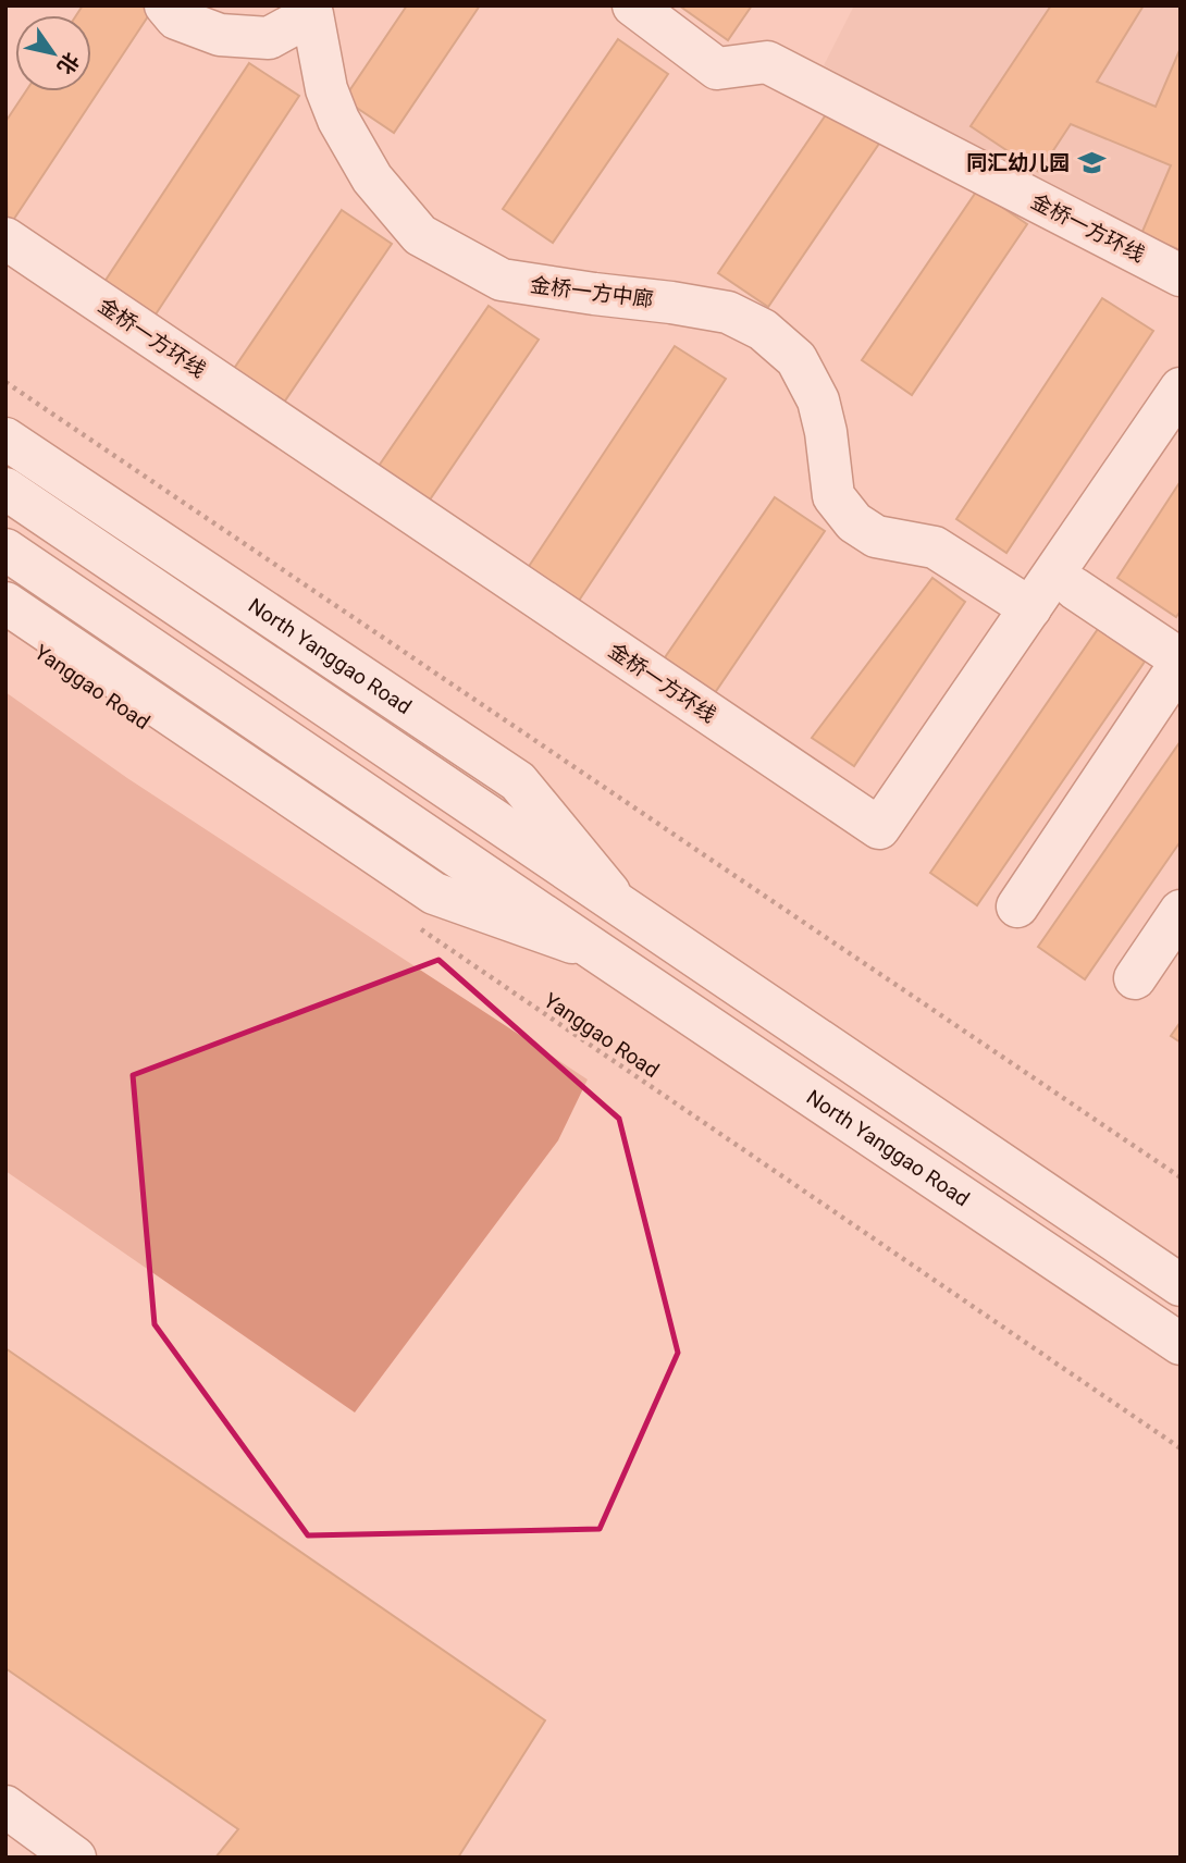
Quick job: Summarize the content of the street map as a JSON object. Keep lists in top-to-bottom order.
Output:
{
  "streets": {
    "main road": ["金桥一方环线", "金桥一方中廊", "North Yanggao Road"],
    "path": ["Yanggao Road"]
  },
  "crossings": [
    ["金桥一方环线", "金桥一方中廊"]
  ],
  "places": {
    "school or university": ["同汇幼儿园"]
  },
  "north": "bottom right"
}
